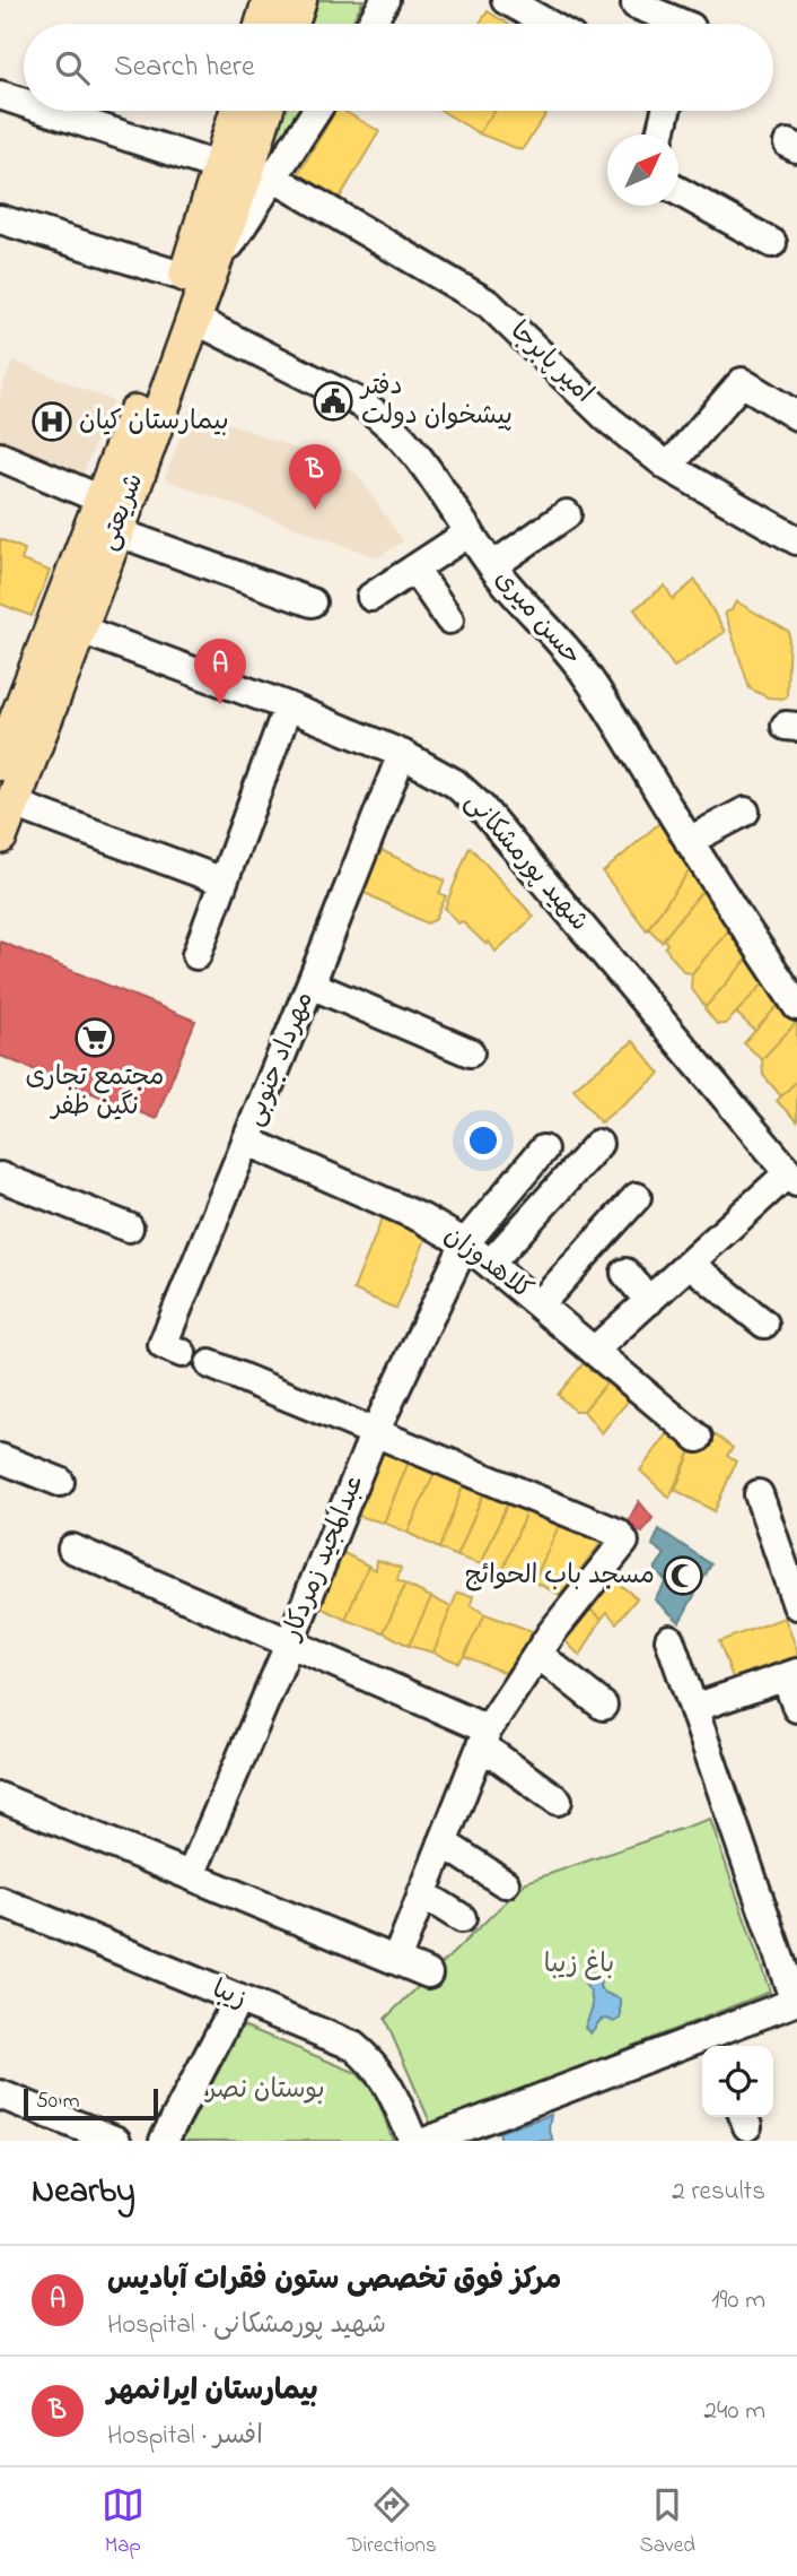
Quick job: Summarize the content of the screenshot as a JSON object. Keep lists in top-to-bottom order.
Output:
{
  "streets": {
    "main road": ["شریعتی"],
    "street": [
      "امیر پابرجا",
      "حسن میری",
      "شهید پورمشکانی",
      "مهرداد جنوبی",
      "کلاهدوزان",
      "عبدالمجید زمردکار",
      "زیبا"
    ]
  },
  "crossings": [
    ["شریعتی", "حسن میری"],
    ["شریعتی", "شهید پورمشکانی"],
    ["شهید پورمشکانی", "مهرداد جنوبی"],
    ["مهرداد جنوبی", "کلاهدوزان"],
    ["کلاهدوزان", "عبدالمجید زمردکار"]
  ],
  "parks": ["باغ زیبا", "بوستان نصر"],
  "places": {
    "public building": ["دفتر پیشخوان دولت"],
    "hospital": ["بیمارستان کیان"],
    "supermarket": ["مجتمع تجاری نگین ظفر"],
    "mosque": ["مسجد باب الحوائج"]
  },
  "scale_bar": "50 m",
  "north": "top right",
  "page": {
    "search": "Search here",
    "pins": ["B", "A"],
    "scale": "50 m",
    "heading": ["Nearby", "2 results"],
    "list": [
      {
        "mark": "A",
        "name": "مرکز فوق تخصصی ستون فقرات آبادیس",
        "note": "Hospital · شهید پورمشکانی",
        "value": "190 m"
      },
      {
        "mark": "B",
        "name": "بیمارستان ایرانمهر",
        "note": "Hospital · افسر",
        "value": "240 m"
      }
    ],
    "nav": ["Map", "Directions", "Saved"]
  }
}
